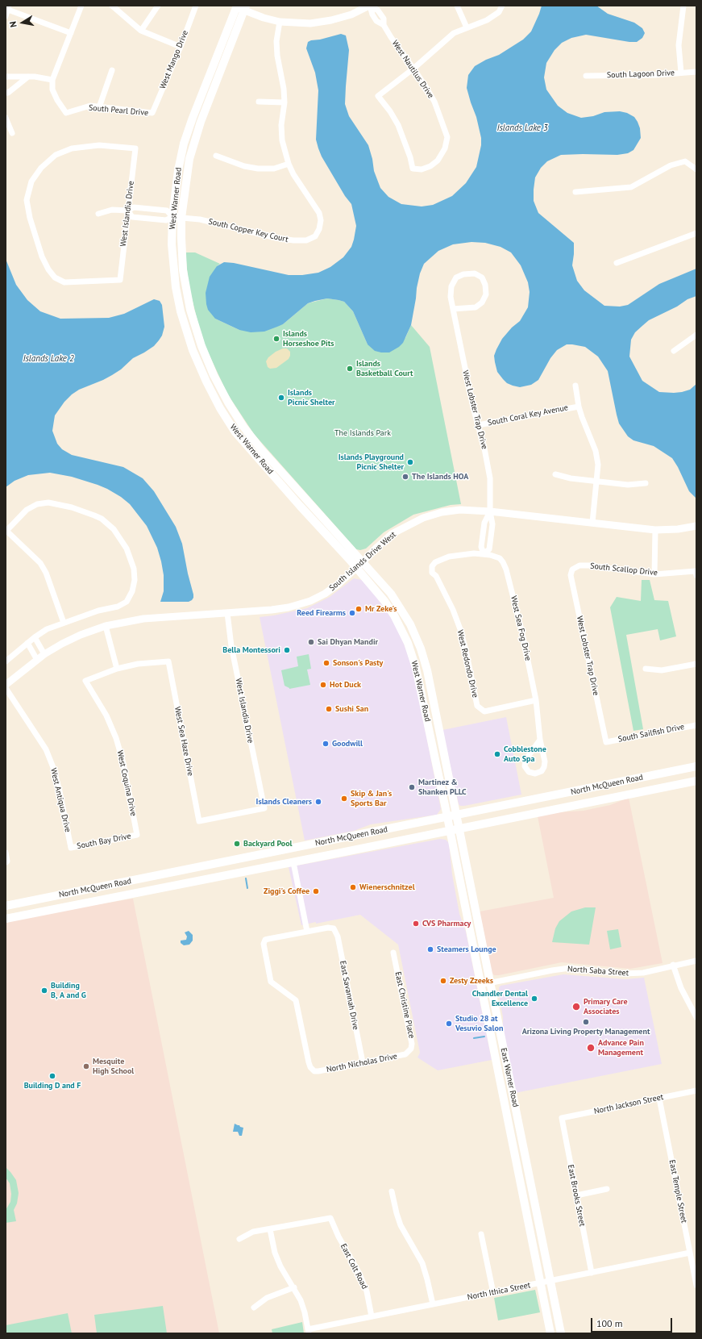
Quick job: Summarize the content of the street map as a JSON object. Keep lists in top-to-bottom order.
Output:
{
  "streets": {
    "main road": ["West Warner Road", "North McQueen Road", "East Warner Road"],
    "street": [
      "West Mango Drive",
      "West Nautilus Drive",
      "South Lagoon Drive",
      "South Pearl Drive",
      "West Islandia Drive",
      "South Copper Key Court",
      "West Lobster Trap Drive",
      "South Coral Key Avenue",
      "South Islands Drive West",
      "South Scallop Drive",
      "West Sea Fog Drive",
      "West Redondo Drive",
      "South Sailfish Drive",
      "West Sea Haze Drive",
      "West Coquina Drive",
      "West Antiqua Drive",
      "South Bay Drive",
      "North Saba Street",
      "East Savannah Drive",
      "East Christine Place",
      "North Nicholas Drive",
      "North Jackson Street",
      "East Temple Street",
      "East Brooks Street",
      "East Colt Road",
      "North Ithica Street"
    ]
  },
  "crossings": [
    ["West Mango Drive", "South Pearl Drive"],
    ["West Warner Road", "South Copper Key Court"],
    ["West Warner Road", "South Islands Drive West"],
    ["West Warner Road", "North McQueen Road"],
    ["West Warner Road", "East Warner Road"],
    ["West Islandia Drive", "South Copper Key Court"],
    ["West Islandia Drive", "South Islands Drive West"],
    ["West Islandia Drive", "West Sea Haze Drive"],
    ["West Lobster Trap Drive", "South Coral Key Avenue"],
    ["West Lobster Trap Drive", "South Islands Drive West"],
    ["West Lobster Trap Drive", "South Scallop Drive"],
    ["West Lobster Trap Drive", "South Sailfish Drive"],
    ["West Sea Fog Drive", "West Redondo Drive"],
    ["West Sea Haze Drive", "West Coquina Drive"],
    ["West Coquina Drive", "South Bay Drive"],
    ["North McQueen Road", "East Warner Road"],
    ["West Antiqua Drive", "South Bay Drive"],
    ["North Saba Street", "East Warner Road"],
    ["East Savannah Drive", "North Nicholas Drive"],
    ["East Christine Place", "North Nicholas Drive"],
    ["East Warner Road", "North Ithica Street"],
    ["North Jackson Street", "East Temple Street"],
    ["North Jackson Street", "East Brooks Street"],
    ["East Temple Street", "North Ithica Street"],
    ["East Brooks Street", "North Ithica Street"],
    ["East Colt Road", "North Ithica Street"]
  ],
  "water": ["Islands Lake 3", "Islands Lake 2"],
  "parks": ["The Islands Park"],
  "places": [
    "Islands Horseshoe Pits",
    "Islands Basketball Court",
    "Islands Picnic Shelter",
    "Islands Playground Picnic Shelter",
    "The Islands HOA",
    "Mr Zeke's",
    "Reed Firearms",
    "Sai Dhyan Mandir",
    "Bella Montessori",
    "Sonson's Pasty",
    "Hot Duck",
    "Sushi San",
    "Goodwill",
    "Cobblestone Auto Spa",
    "Martinez & Shanken PLLC",
    "Skip & Jan's Sports Bar",
    "Islands Cleaners",
    "Backyard Pool",
    "Wienerschnitzel",
    "Ziggi's Coffee",
    "CVS Pharmacy",
    "Steamers Lounge",
    "Zesty Zzeeks",
    "Building B, A and G",
    "Chandler Dental Excellence",
    "Primary Care Associates",
    "Arizona Living Property Management",
    "Studio 28 at Vesuvio Salon",
    "Advance Pain Management",
    "Mesquite High School",
    "Building D and F"
  ],
  "scale_bar": "100 m",
  "north": "left"
}
